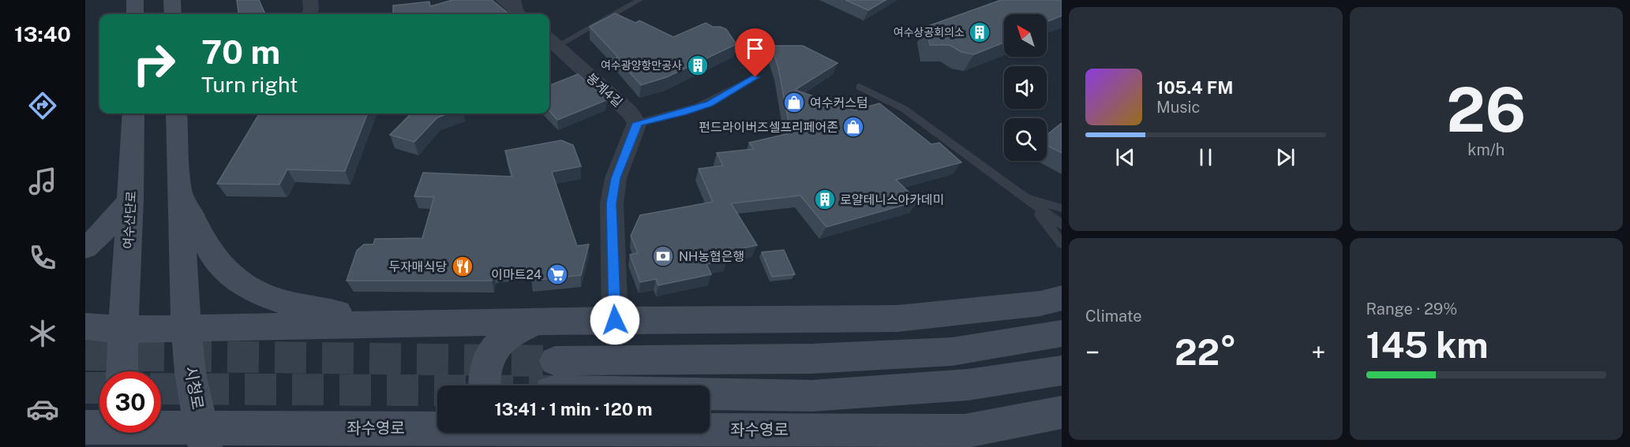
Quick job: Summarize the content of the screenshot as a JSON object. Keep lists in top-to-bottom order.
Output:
{
  "streets": {
    "street": [
      "봉계4길",
      "여수산단로",
      "시청로",
      "좌수영로"
    ]
  },
  "crossings": [
    ["시청로", "좌수영로"]
  ],
  "places": {
    "building": ["여수상공회의소", "여수광양항만공사", "로얄테니스아카데미"],
    "shop": ["여수커스텀", "펀드라이버즈셀프리페어존"],
    "bank": ["NH농협은행"],
    "restaurant": ["두자매식당"],
    "supermarket": ["이마트24"]
  },
  "north": "top left",
  "page": {
    "tabs": "13:40",
    "tile": [
      ["26", "km/h"],
      "Climate",
      ["Range · 29%", "145 km"]
    ],
    "turn": ["70 m", "Turn right"],
    "song": ["105.4 FM", "Music"],
    "heat": ["−", "22°", "+"],
    "limit": "30",
    "trip": "13:41 · 1 min · 120 m"
  }
}
